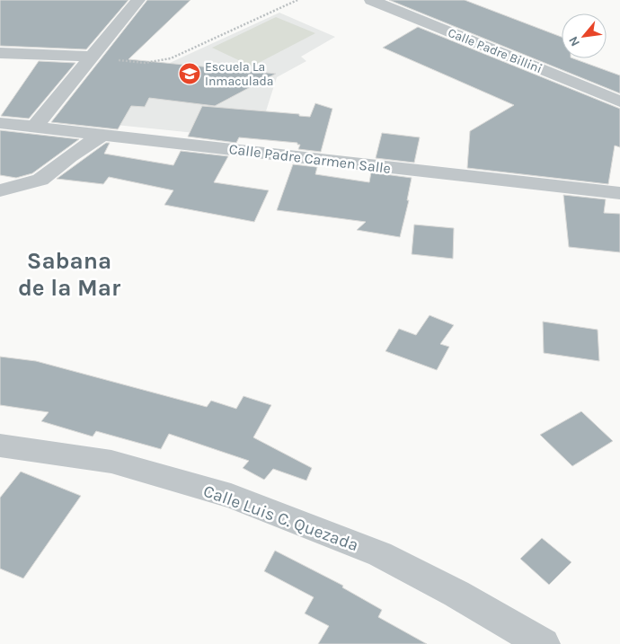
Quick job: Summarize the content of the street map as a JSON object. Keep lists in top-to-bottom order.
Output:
{
  "streets": {
    "street": ["Calle Padre Billini", "Calle Padre Carmen Salle", "Calle Luis C. Quezada"]
  },
  "districts": ["Sabana de la Mar"],
  "places": {
    "school or university": ["Escuela La Inmaculada"]
  },
  "north": "bottom left"
}
